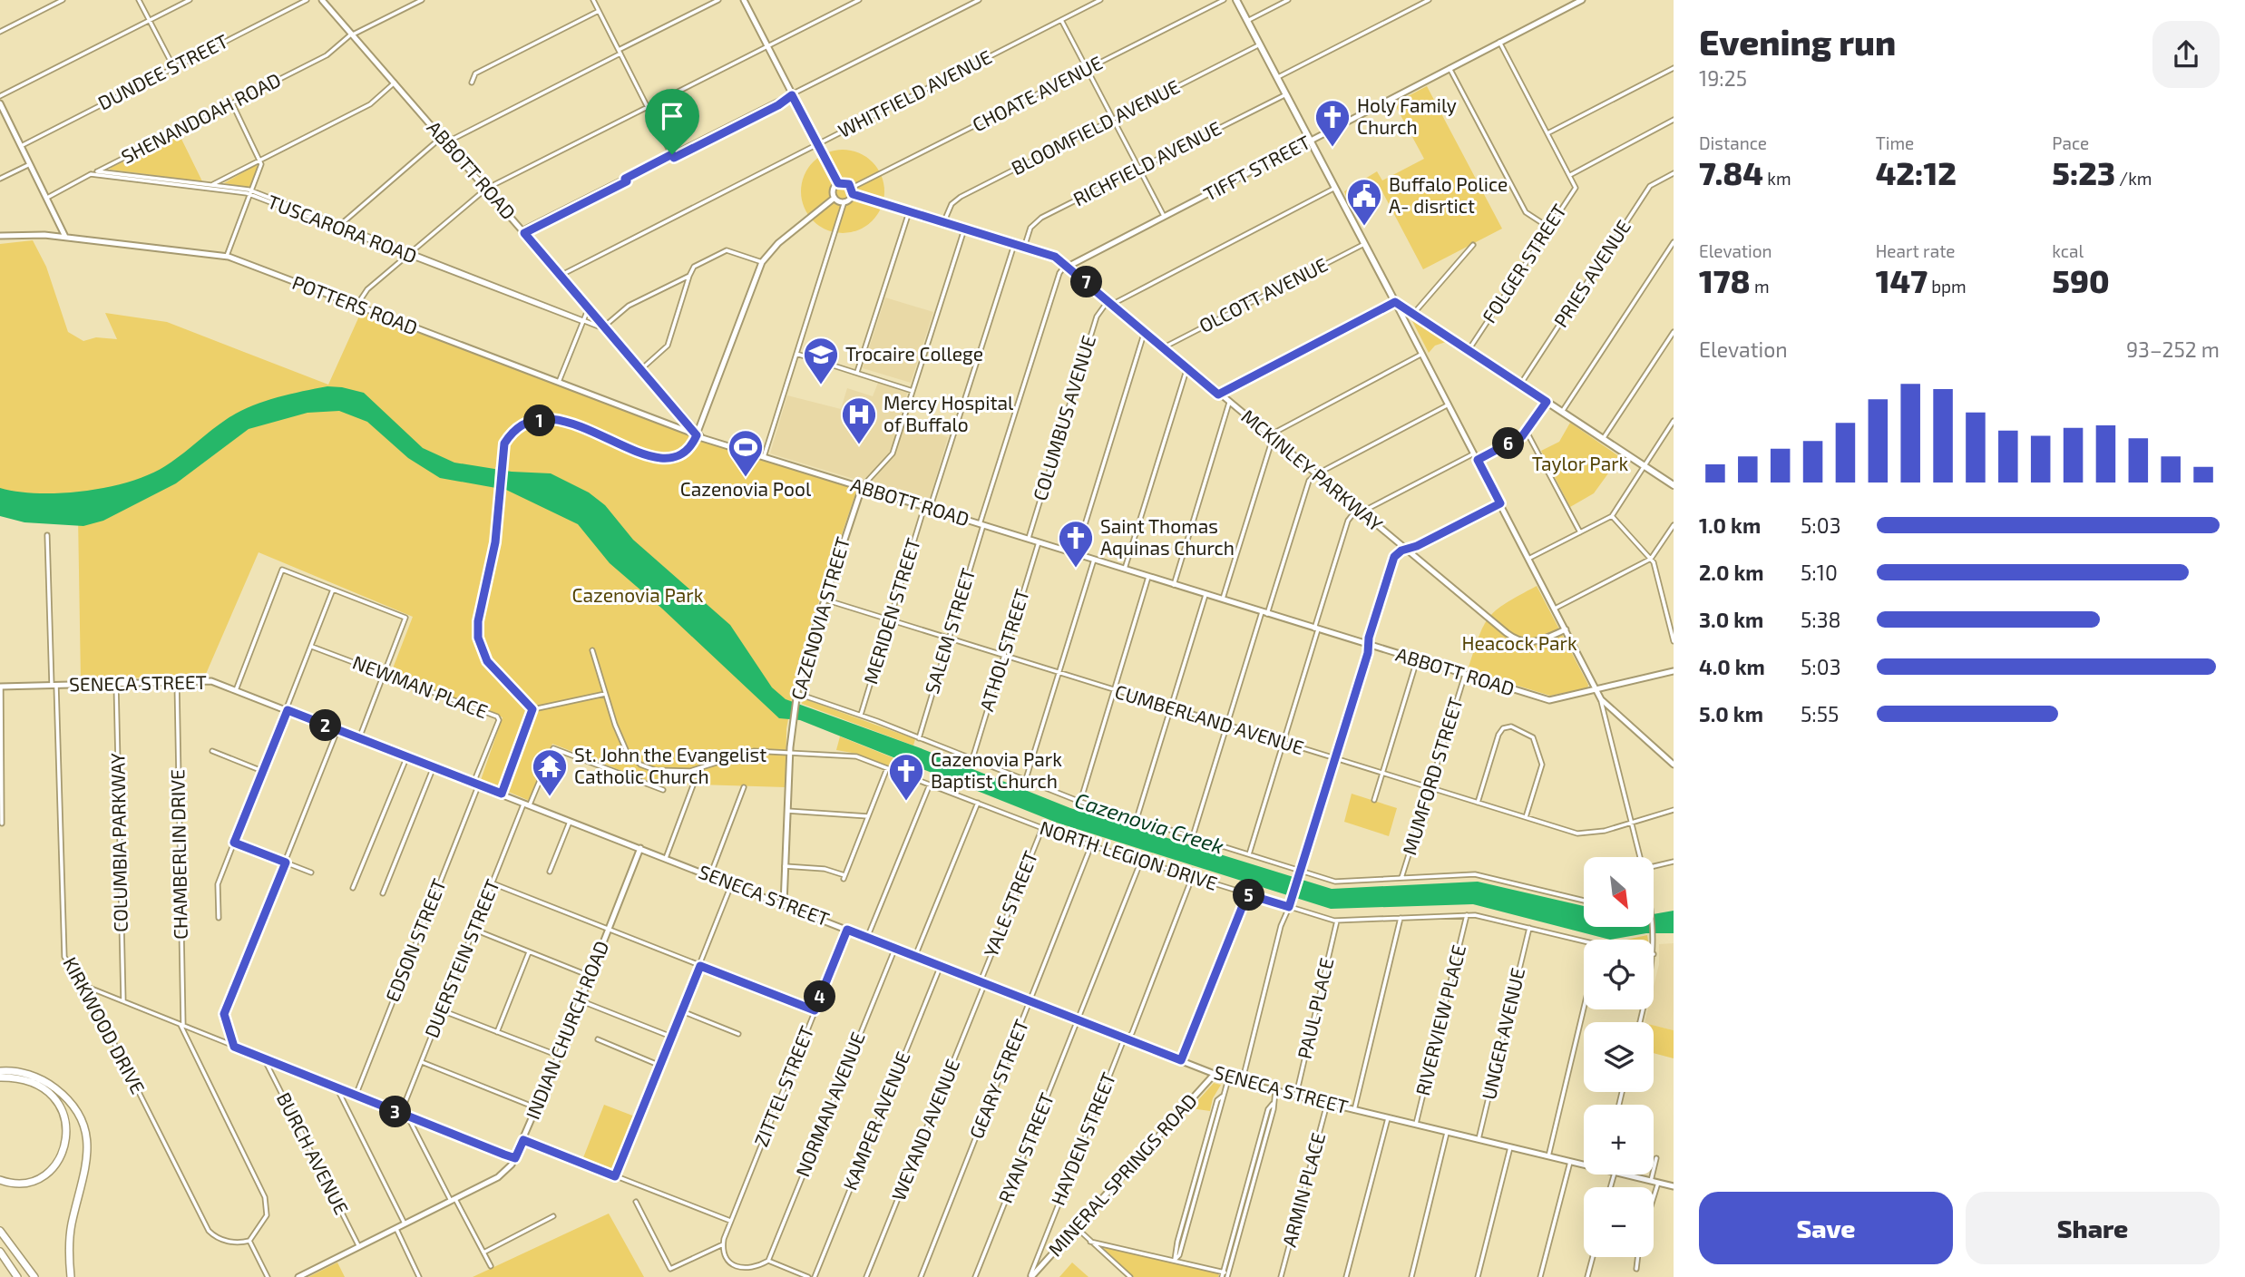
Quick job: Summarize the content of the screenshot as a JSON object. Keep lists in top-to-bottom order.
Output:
{
  "streets": {
    "street": [
      "DUNDEE STREET",
      "WHITFIELD AVENUE",
      "CHOATE AVENUE",
      "SHENANDOAH ROAD",
      "BLOOMFIELD AVENUE",
      "RICHFIELD AVENUE",
      "TIFFT STREET",
      "ABBOTT ROAD",
      "TUSCARORA ROAD",
      "FOLGER STREET",
      "PRIES AVENUE",
      "OLCOTT AVENUE",
      "POTTERS ROAD",
      "COLUMBUS AVENUE",
      "MCKINLEY PARKWAY",
      "MERIDEN STREET",
      "CAZENOVIA STREET",
      "SALEM STREET",
      "ATHOL STREET",
      "SENECA STREET",
      "NEWMAN PLACE",
      "CUMBERLAND AVENUE",
      "MUMFORD STREET",
      "COLUMBIA PARKWAY",
      "CHAMBERLIN DRIVE",
      "NORTH LEGION DRIVE",
      "YALE STREET",
      "EDSON STREET",
      "DUERSTEIN STREET",
      "PAUL PLACE",
      "RIVERVIEW PLACE",
      "KIRKWOOD DRIVE",
      "INDIAN CHURCH ROAD",
      "UNGER AVENUE",
      "GEARY STREET",
      "ZITTEL STREET",
      "NORMAN AVENUE",
      "KAMPER AVENUE",
      "WEYAND AVENUE",
      "HAYDEN STREET",
      "RYAN STREET",
      "BURCH AVENUE",
      "MINERAL SPRINGS ROAD",
      "ARMIN PLACE"
    ]
  },
  "crossings": [
    ["WHITFIELD AVENUE", "ABBOTT ROAD"],
    ["CHOATE AVENUE", "MCKINLEY PARKWAY"],
    ["SHENANDOAH ROAD", "ABBOTT ROAD"],
    ["SHENANDOAH ROAD", "TUSCARORA ROAD"],
    ["BLOOMFIELD AVENUE", "MCKINLEY PARKWAY"],
    ["RICHFIELD AVENUE", "MCKINLEY PARKWAY"],
    ["TIFFT STREET", "MCKINLEY PARKWAY"],
    ["TIFFT STREET", "SALEM STREET"],
    ["ABBOTT ROAD", "TUSCARORA ROAD"],
    ["ABBOTT ROAD", "POTTERS ROAD"],
    ["ABBOTT ROAD", "COLUMBUS AVENUE"],
    ["ABBOTT ROAD", "MERIDEN STREET"],
    ["ABBOTT ROAD", "CAZENOVIA STREET"],
    ["ABBOTT ROAD", "SALEM STREET"],
    ["ABBOTT ROAD", "ATHOL STREET"],
    ["ABBOTT ROAD", "MUMFORD STREET"],
    ["OLCOTT AVENUE", "MCKINLEY PARKWAY"],
    ["COLUMBUS AVENUE", "MCKINLEY PARKWAY"],
    ["MCKINLEY PARKWAY", "MERIDEN STREET"],
    ["MCKINLEY PARKWAY", "SALEM STREET"],
    ["MERIDEN STREET", "CUMBERLAND AVENUE"],
    ["CAZENOVIA STREET", "SENECA STREET"],
    ["CAZENOVIA STREET", "CUMBERLAND AVENUE"],
    ["CAZENOVIA STREET", "NORTH LEGION DRIVE"],
    ["SALEM STREET", "CUMBERLAND AVENUE"],
    ["ATHOL STREET", "CUMBERLAND AVENUE"],
    ["SENECA STREET", "NEWMAN PLACE"],
    ["SENECA STREET", "COLUMBIA PARKWAY"],
    ["SENECA STREET", "CHAMBERLIN DRIVE"],
    ["SENECA STREET", "YALE STREET"],
    ["SENECA STREET", "EDSON STREET"],
    ["SENECA STREET", "DUERSTEIN STREET"],
    ["SENECA STREET", "PAUL PLACE"],
    ["SENECA STREET", "RIVERVIEW PLACE"],
    ["SENECA STREET", "KIRKWOOD DRIVE"],
    ["SENECA STREET", "INDIAN CHURCH ROAD"],
    ["SENECA STREET", "UNGER AVENUE"],
    ["SENECA STREET", "GEARY STREET"],
    ["SENECA STREET", "ZITTEL STREET"],
    ["SENECA STREET", "NORMAN AVENUE"],
    ["SENECA STREET", "KAMPER AVENUE"],
    ["SENECA STREET", "WEYAND AVENUE"],
    ["SENECA STREET", "HAYDEN STREET"],
    ["SENECA STREET", "RYAN STREET"],
    ["SENECA STREET", "MINERAL SPRINGS ROAD"],
    ["SENECA STREET", "ARMIN PLACE"],
    ["NEWMAN PLACE", "EDSON STREET"],
    ["CUMBERLAND AVENUE", "MUMFORD STREET"],
    ["CHAMBERLIN DRIVE", "KIRKWOOD DRIVE"],
    ["NORTH LEGION DRIVE", "YALE STREET"],
    ["NORTH LEGION DRIVE", "PAUL PLACE"],
    ["NORTH LEGION DRIVE", "RIVERVIEW PLACE"],
    ["NORTH LEGION DRIVE", "UNGER AVENUE"],
    ["NORTH LEGION DRIVE", "GEARY STREET"],
    ["NORTH LEGION DRIVE", "HAYDEN STREET"],
    ["NORTH LEGION DRIVE", "RYAN STREET"],
    ["YALE STREET", "WEYAND AVENUE"],
    ["INDIAN CHURCH ROAD", "BURCH AVENUE"],
    ["HAYDEN STREET", "MINERAL SPRINGS ROAD"]
  ],
  "water": ["Cazenovia Creek"],
  "parks": ["Taylor Park", "Cazenovia Park", "Heacock Park"],
  "places": {
    "church": ["Holy Family Church", "Saint Thomas Aquinas Church", "Cazenovia Park Baptist Church"],
    "public building": ["Buffalo Police A- disrtict"],
    "school or university": ["Trocaire College"],
    "hospital": ["Mercy Hospital of Buffalo"],
    "sports": ["Cazenovia Pool"],
    "temple": ["St. John the Evangelist Catholic Church"]
  },
  "north": "bottom right",
  "page": {
    "heading": ["Evening run", "19:25"],
    "stats": [
      ["Distance", "7.84 km"],
      ["Time", "42:12"],
      ["Pace", "5:23 /km"],
      ["Elevation", "178 m"],
      ["Heart rate", "147 bpm"],
      ["kcal", "590"]
    ],
    "pins": [
      "7",
      "1",
      "6",
      "2",
      "5",
      "4",
      "3"
    ],
    "chart": ["Elevation", "93–252 m"],
    "list": [
      {
        "name": "1.0 km",
        "note": "5:03"
      },
      {
        "name": "2.0 km",
        "note": "5:10"
      },
      {
        "name": "3.0 km",
        "note": "5:38"
      },
      {
        "name": "4.0 km",
        "note": "5:03"
      },
      {
        "name": "5.0 km",
        "note": "5:55"
      }
    ],
    "map_buttons": ["+", "−"],
    "buttons": ["Save", "Share"]
  }
}
